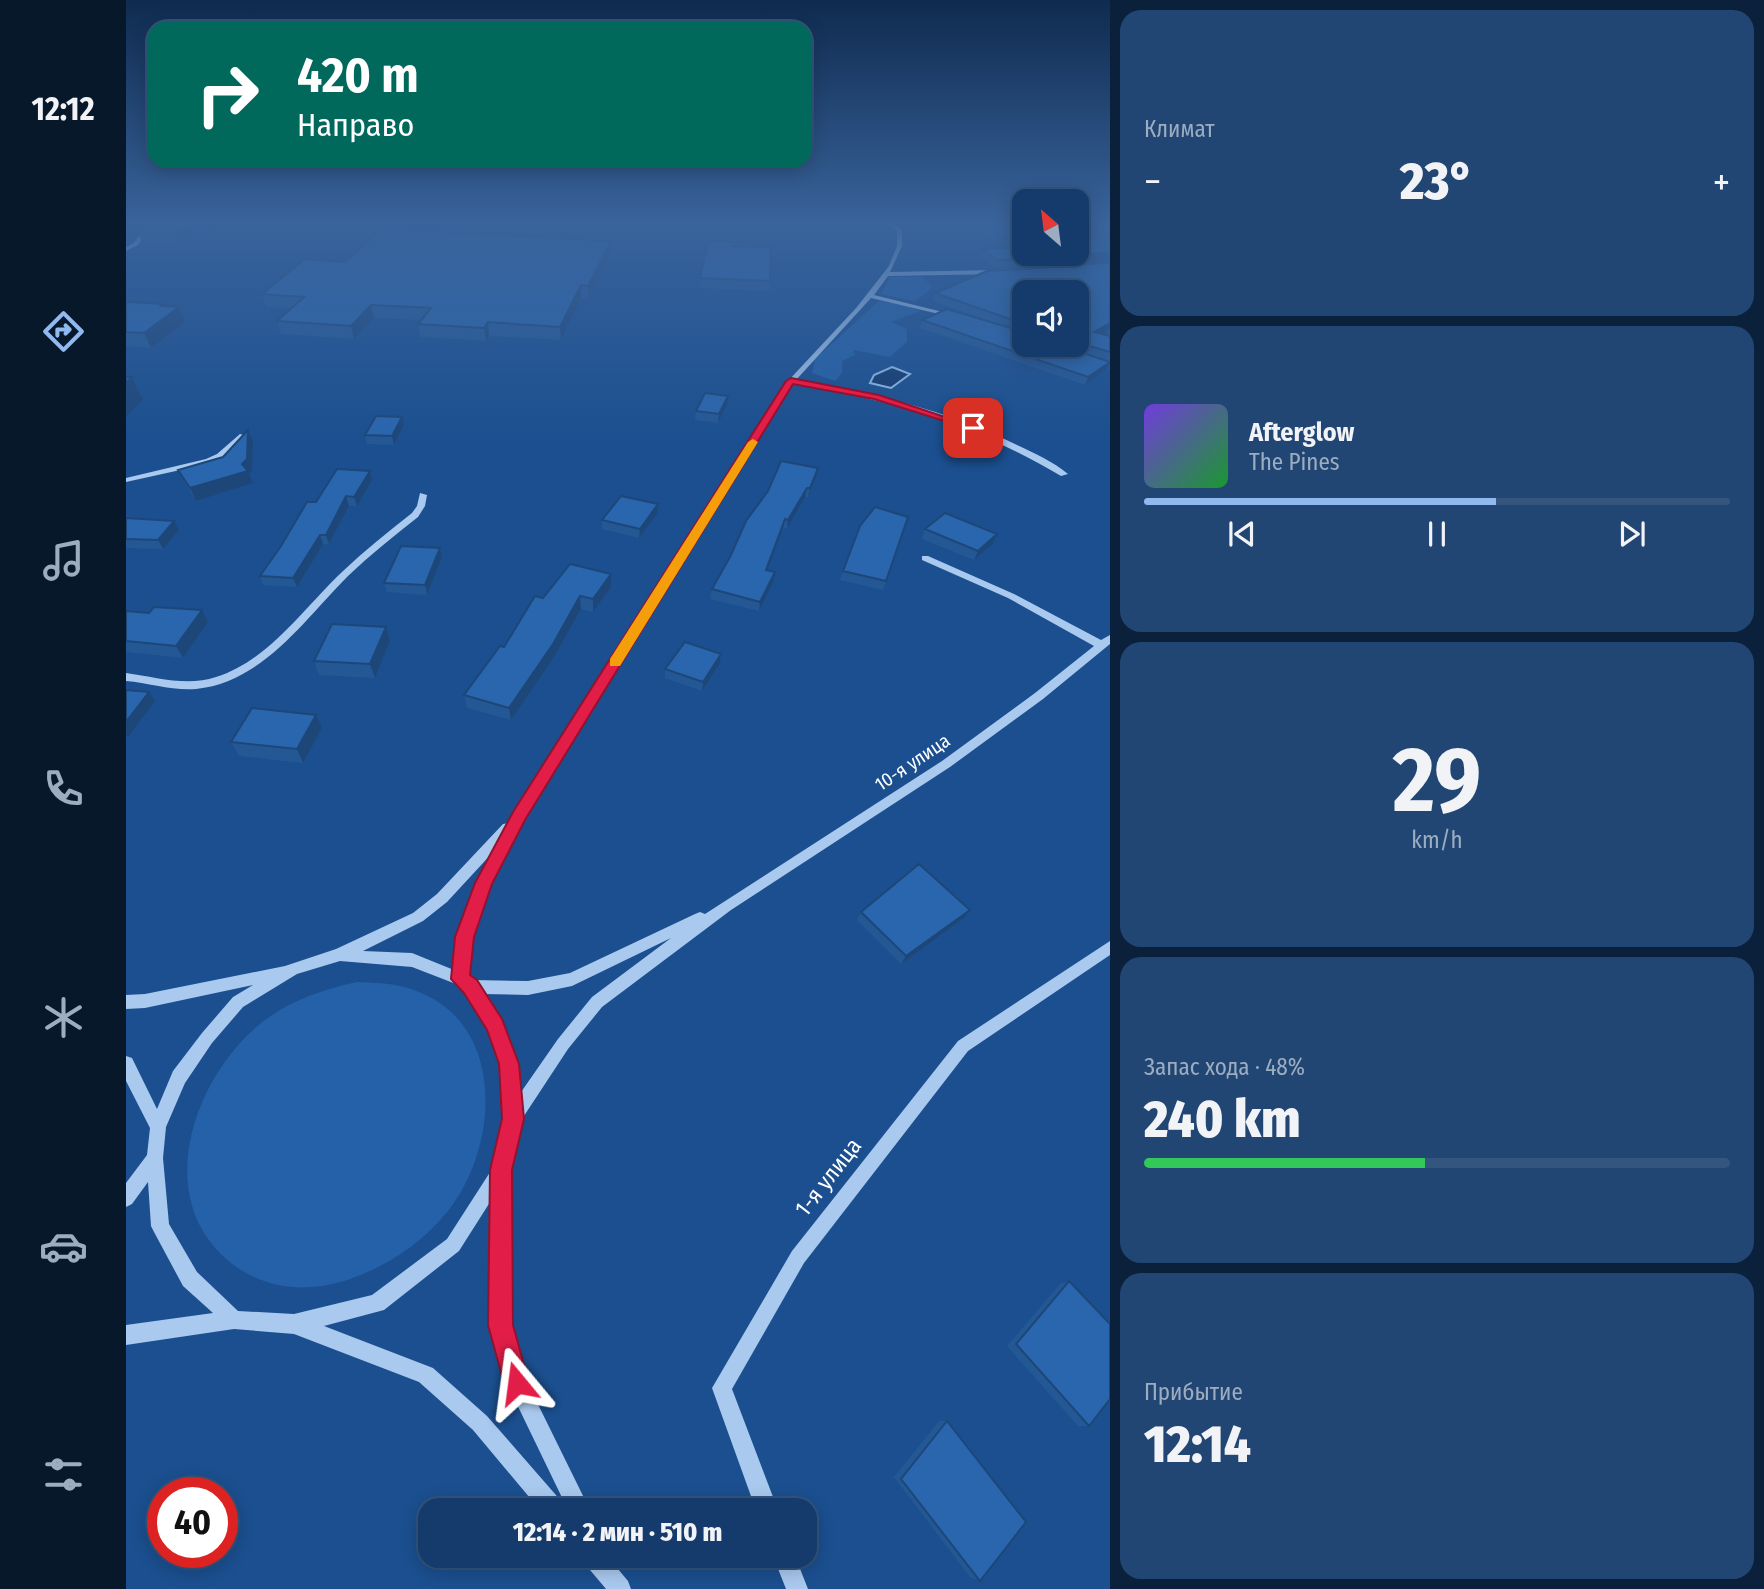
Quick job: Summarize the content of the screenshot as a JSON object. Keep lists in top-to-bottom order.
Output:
{
  "streets": {
    "street": ["10-я улица", "1-я улица"]
  },
  "north": "top left",
  "page": {
    "tabs": "12:12",
    "tile": [
      "Климат",
      ["29", "km/h"],
      ["Запас хода · 48%", "240 km"],
      ["Прибытие", "12:14"]
    ],
    "turn": ["420 m", "Направо"],
    "heat": ["−", "23°", "+"],
    "song": ["Afterglow", "The Pines"],
    "limit": "40",
    "trip": "12:14 · 2 мин · 510 m"
  }
}
